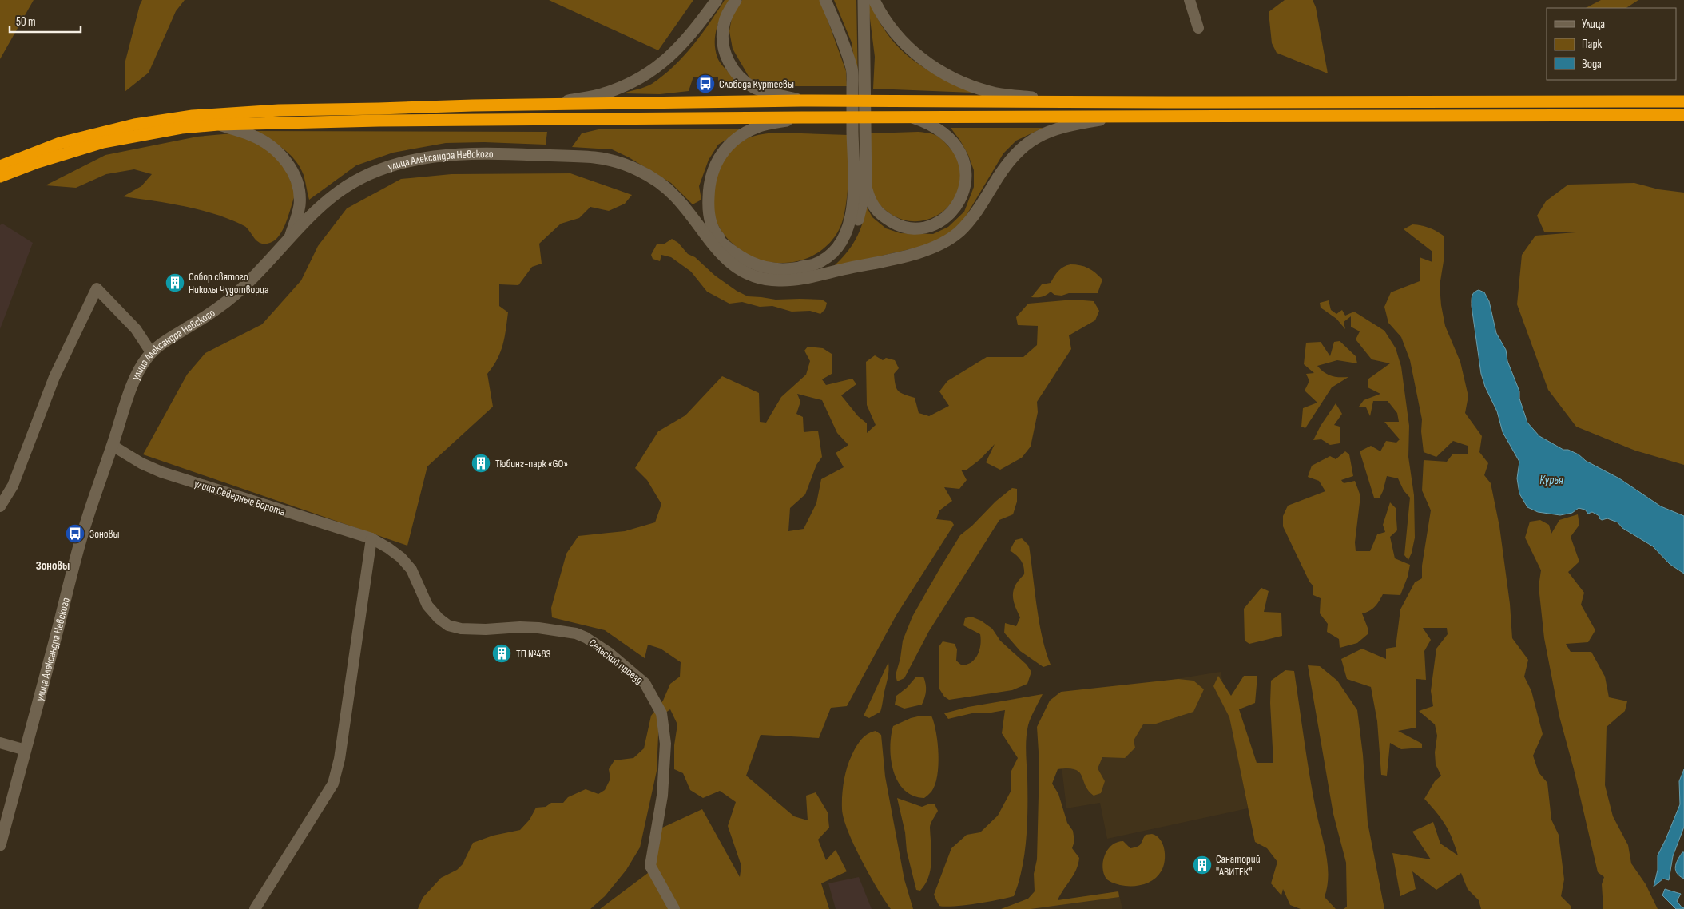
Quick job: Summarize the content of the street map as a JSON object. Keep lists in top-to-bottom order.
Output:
{
  "streets": {
    "street": ["улица Александра Невского", "улица Северные Ворота", "Сельский проезд"]
  },
  "crossings": [
    ["улица Александра Невского", "улица Северные Ворота"],
    ["улица Северные Ворота", "Сельский проезд"]
  ],
  "districts": ["Зоновы"],
  "water": ["Курья"],
  "places": {
    "bus stop": ["Слобода Куртеевы", "Зоновы"],
    "building": [
      "Собор святого Николы Чудотворца",
      "Тюбинг-парк «GO»",
      "ТП №483",
      "Санаторий \"АВИТЕК\""
    ]
  },
  "legend": ["Улица", "Парк", "Вода"],
  "scale_bar": "50 m"
}
